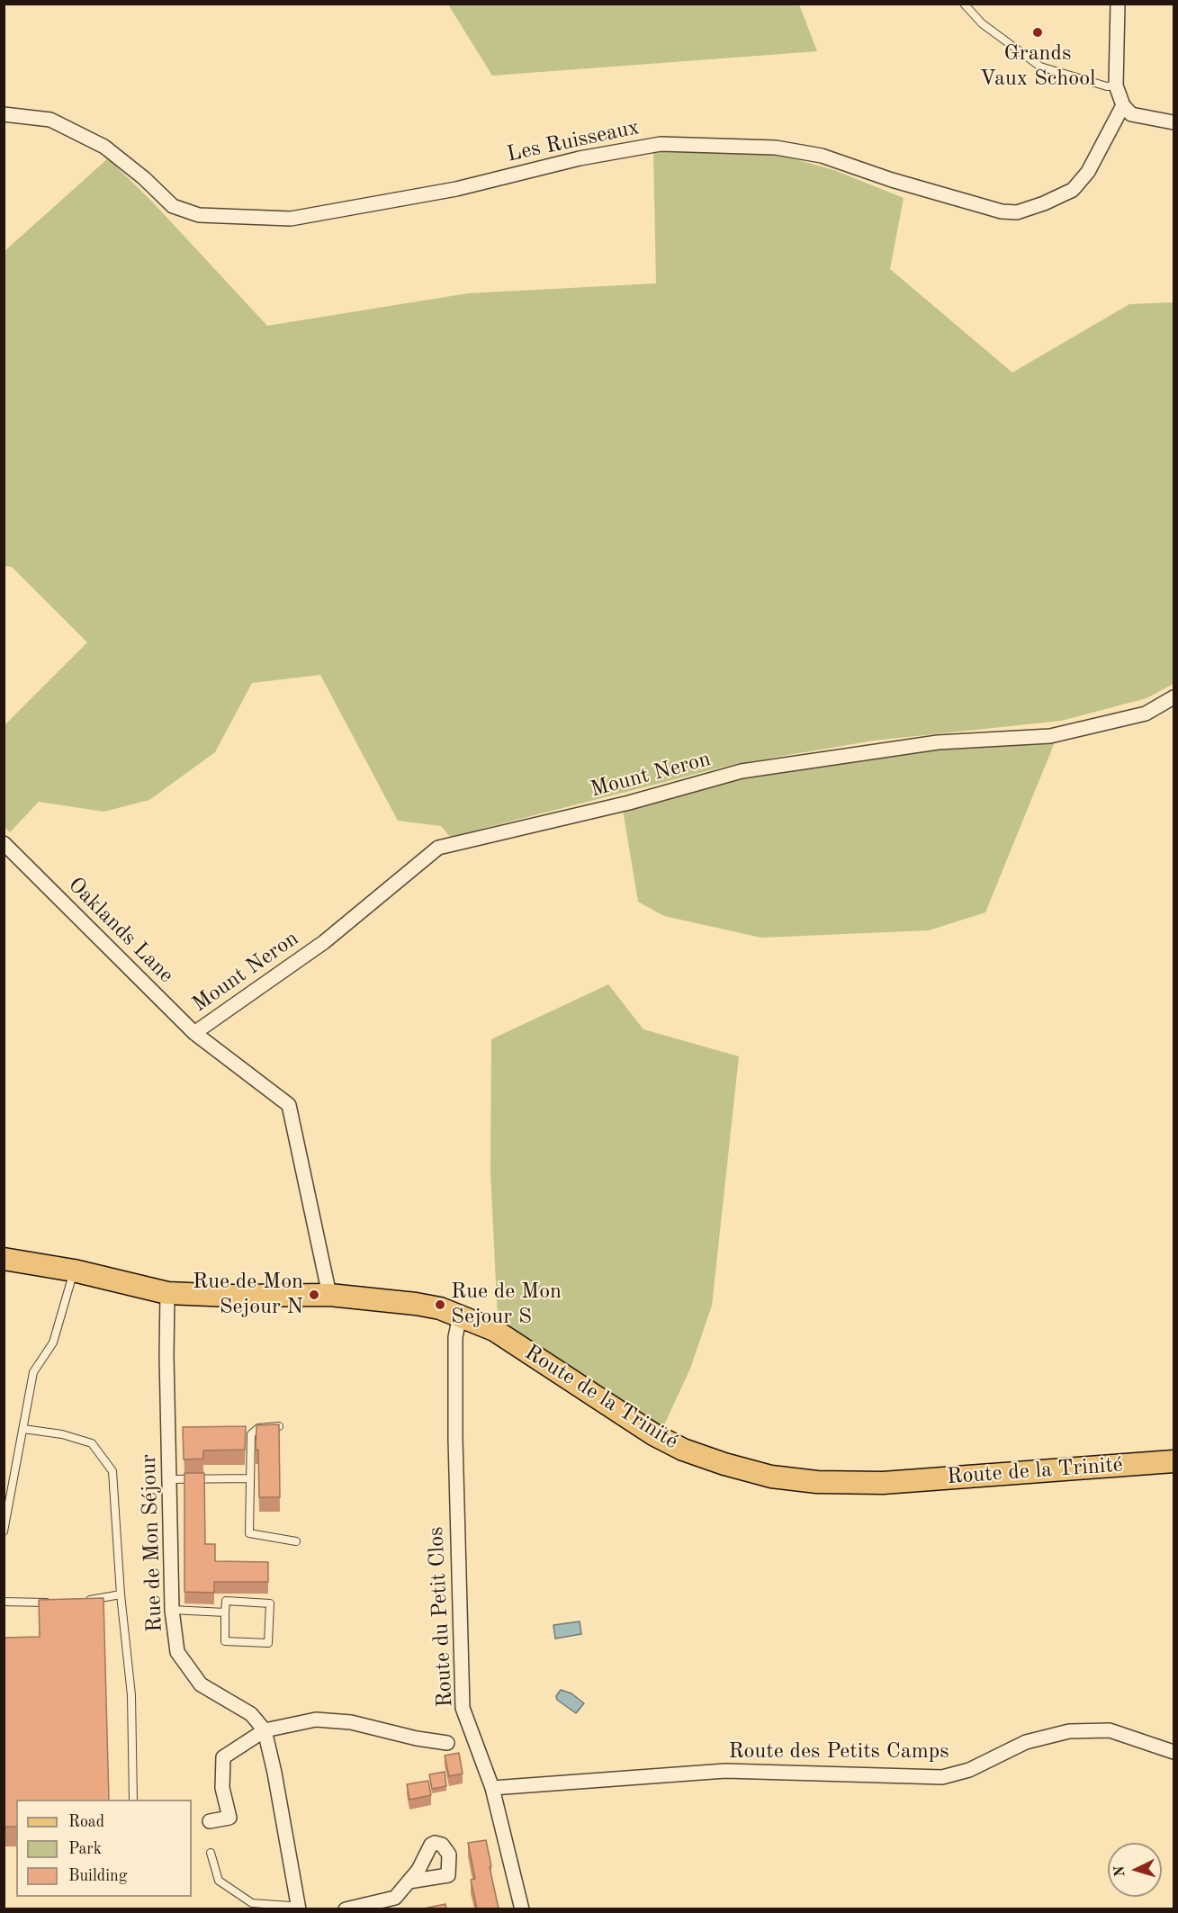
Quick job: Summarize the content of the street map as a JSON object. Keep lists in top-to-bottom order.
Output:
{
  "streets": {
    "main road": ["Route de la Trinité"],
    "street": [
      "Les Ruisseaux",
      "Mount Neron",
      "Oaklands Lane",
      "Rue de Mon Séjour",
      "Route du Petit Clos",
      "Route des Petits Camps"
    ]
  },
  "crossings": [
    ["Mount Neron", "Oaklands Lane"],
    ["Oaklands Lane", "Route de la Trinité"],
    ["Route de la Trinité", "Rue de Mon Séjour"],
    ["Route de la Trinité", "Route du Petit Clos"],
    ["Route du Petit Clos", "Route des Petits Camps"]
  ],
  "places": ["Grands Vaux School", "Rue de Mon Sejour N", "Rue de Mon Sejour S"],
  "legend": ["Road", "Park", "Building"],
  "north": "left"
}
